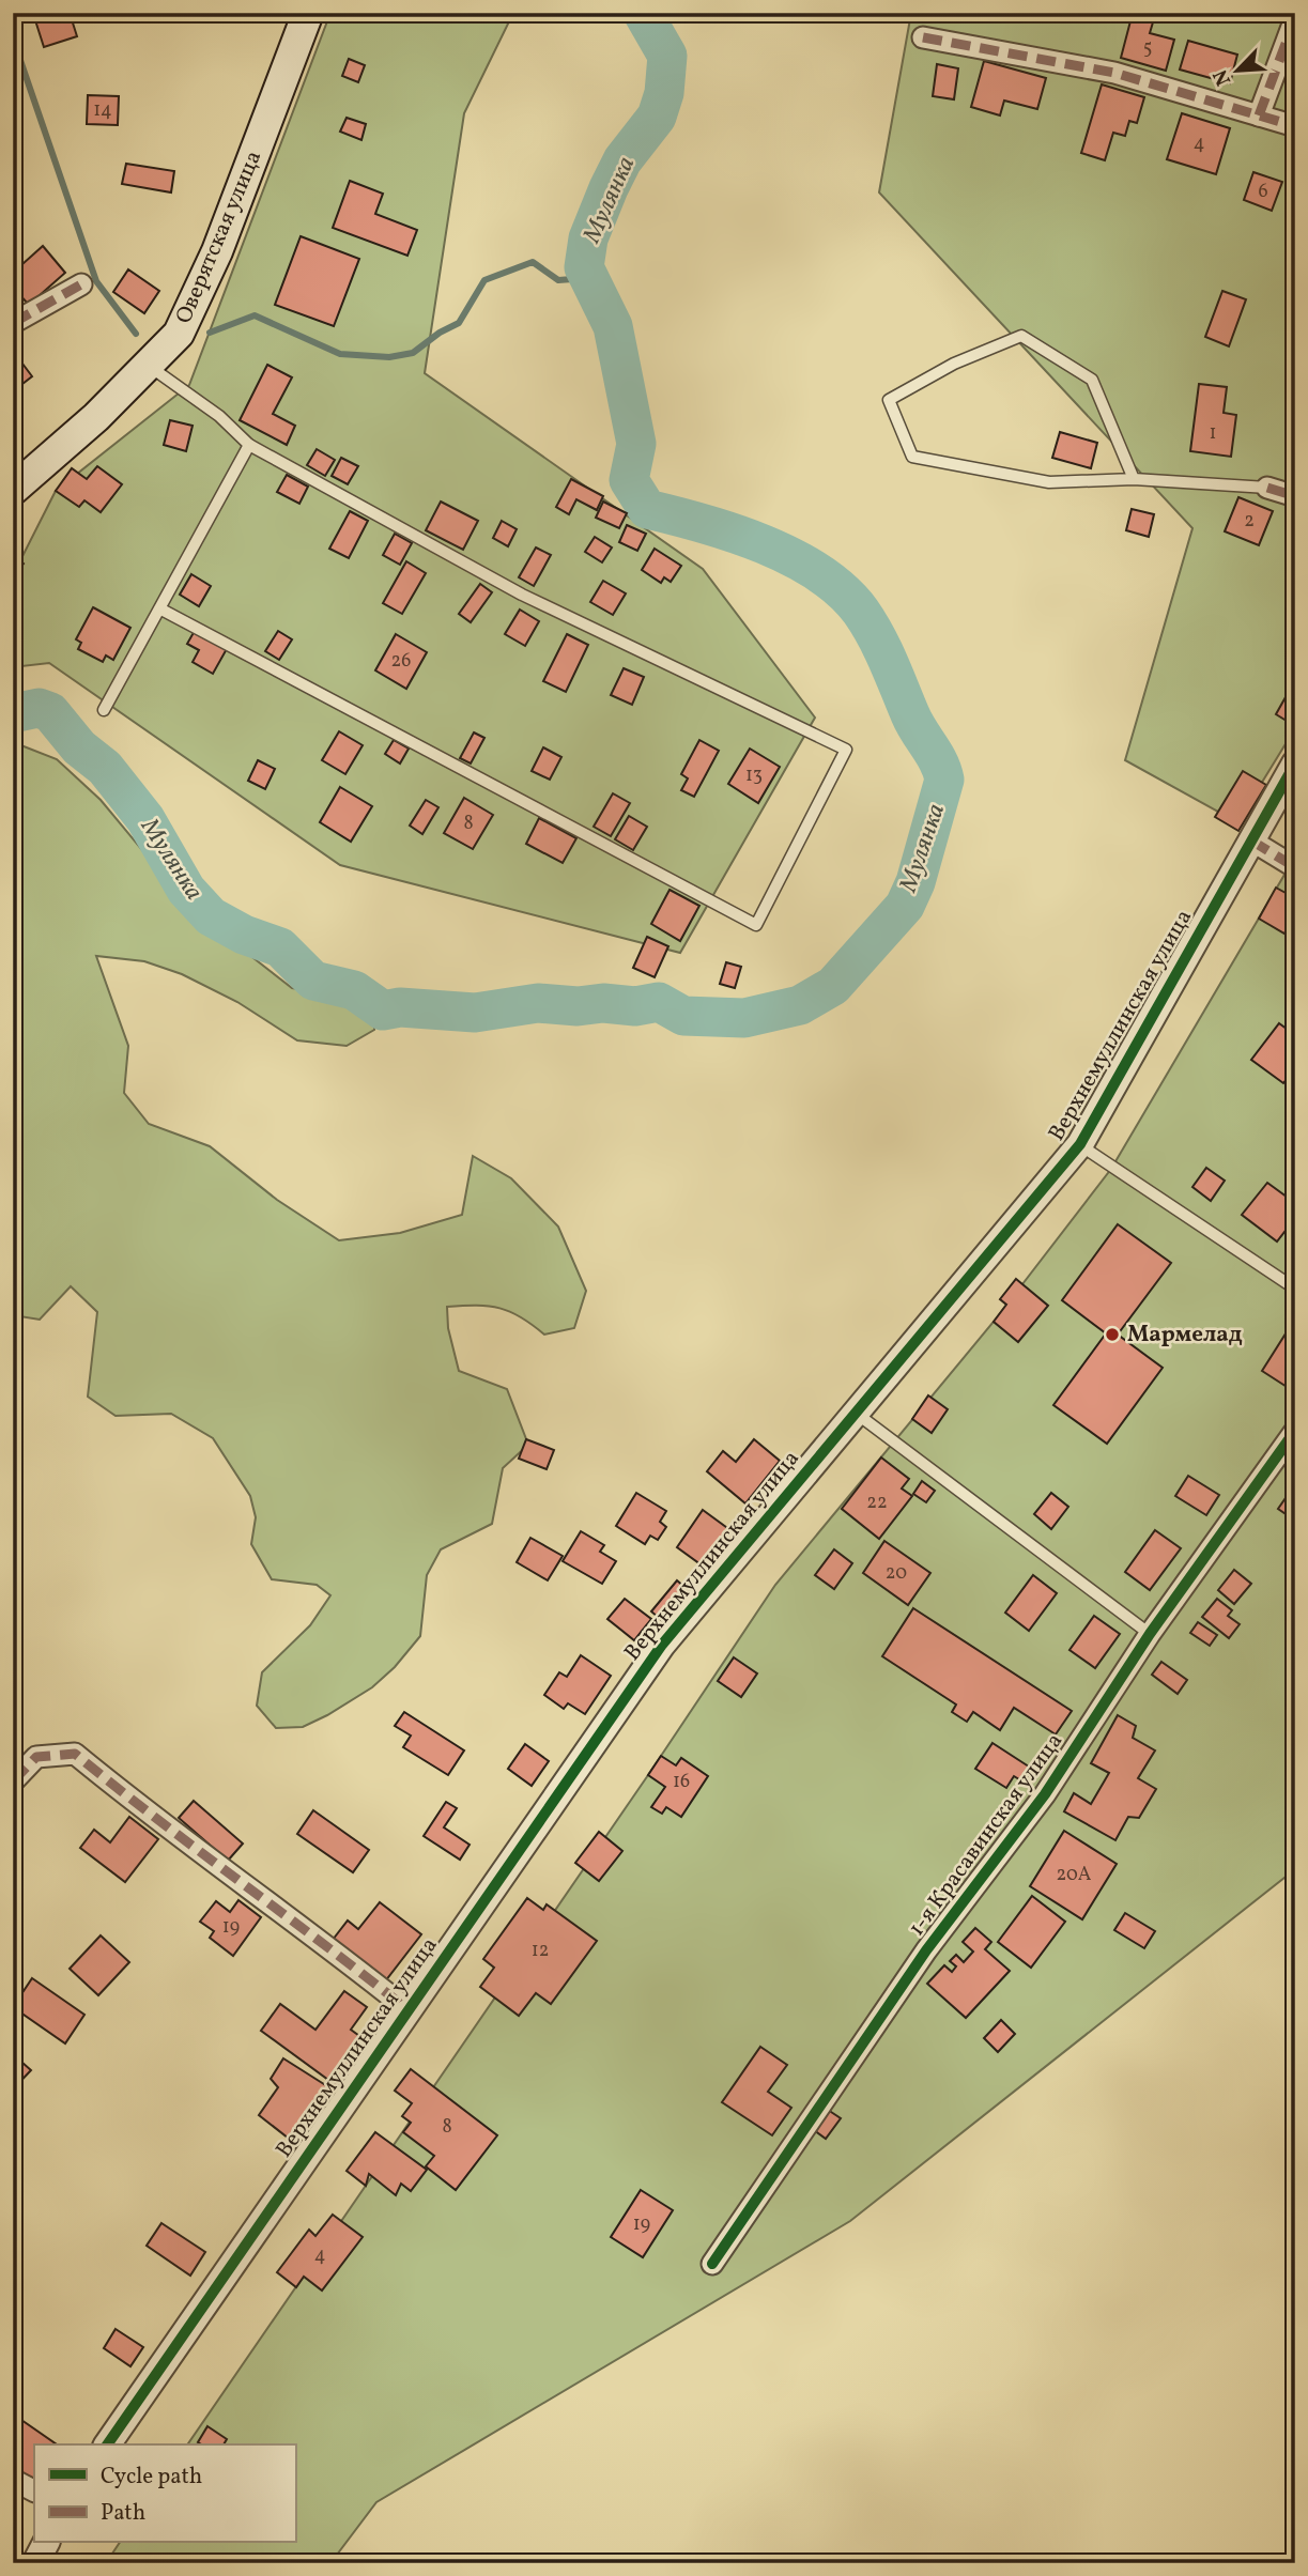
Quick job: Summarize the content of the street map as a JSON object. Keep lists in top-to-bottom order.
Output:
{
  "streets": {
    "main road": ["Оверятская улица"],
    "street": ["Верхнемуллинская улица", "1-я Красавинская улица"]
  },
  "water": ["Мулянка"],
  "places": ["Мармелад"],
  "house_numbers": [
    "5",
    "14",
    "4",
    "6",
    "1",
    "2",
    "26",
    "13",
    "8",
    "22",
    "20",
    "16",
    "20А",
    "19",
    "12",
    "8",
    "19",
    "4"
  ],
  "legend": ["Cycle path", "Path"],
  "north": "bottom left"
}
